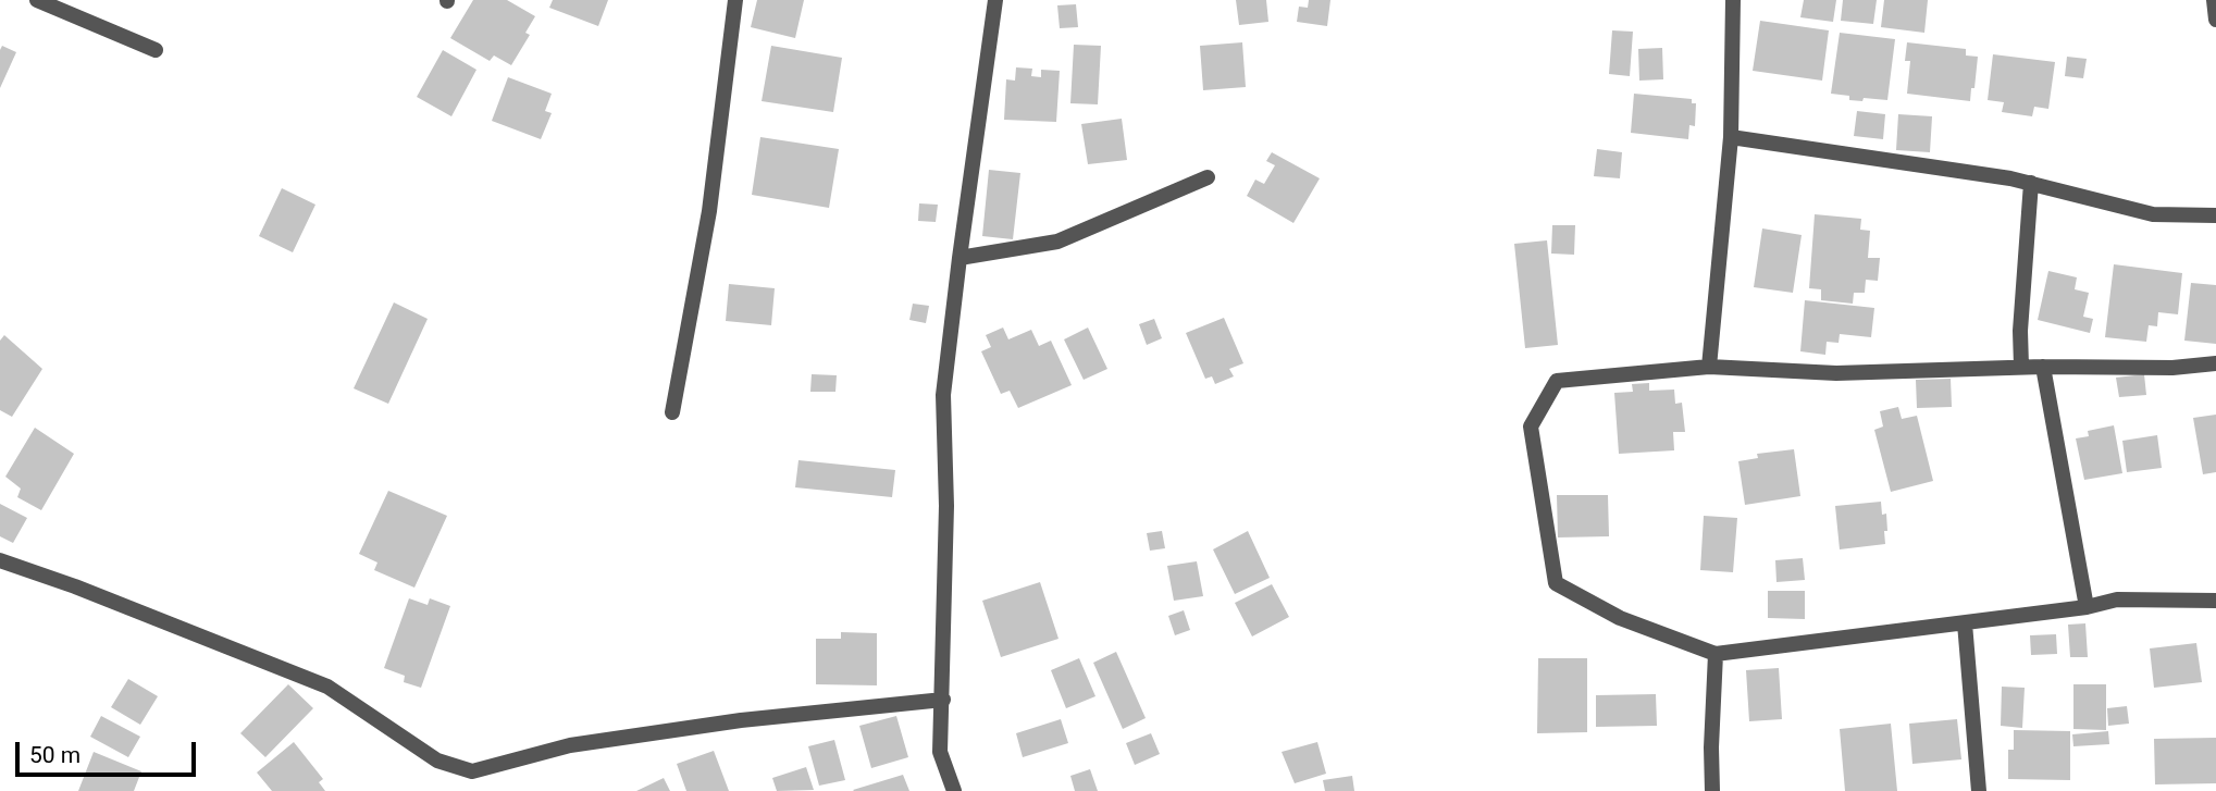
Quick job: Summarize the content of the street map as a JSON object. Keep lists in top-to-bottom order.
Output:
{
  "scale_bar": "50 m"
}
